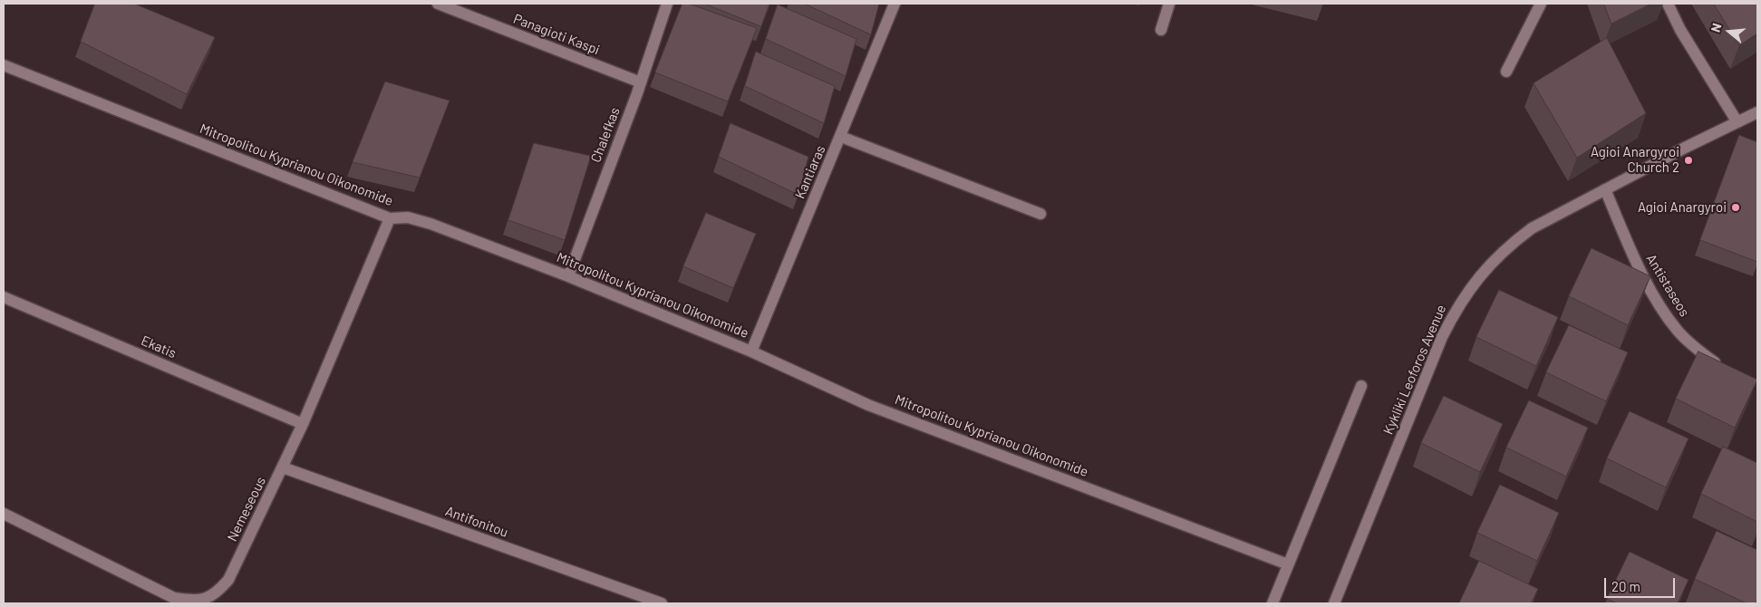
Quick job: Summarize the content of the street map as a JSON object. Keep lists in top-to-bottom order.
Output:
{
  "streets": {
    "street": [
      "Panagioti Kaspi",
      "Chalefkas",
      "Mitropolitou Kyprianou Oikonomide",
      "Kantiaras",
      "Antistaseos",
      "Ekatis",
      "Kykliki Leoforos Avenue",
      "Nemeseous",
      "Antifonitou"
    ]
  },
  "crossings": [
    ["Panagioti Kaspi", "Chalefkas"],
    ["Chalefkas", "Mitropolitou Kyprianou Oikonomide"],
    ["Mitropolitou Kyprianou Oikonomide", "Kantiaras"],
    ["Mitropolitou Kyprianou Oikonomide", "Nemeseous"],
    ["Antistaseos", "Kykliki Leoforos Avenue"],
    ["Ekatis", "Nemeseous"],
    ["Nemeseous", "Antifonitou"]
  ],
  "places": ["Agioi Anargyroi Church 2", "Agioi Anargyroi"],
  "scale_bar": "20 m",
  "north": "left"
}
